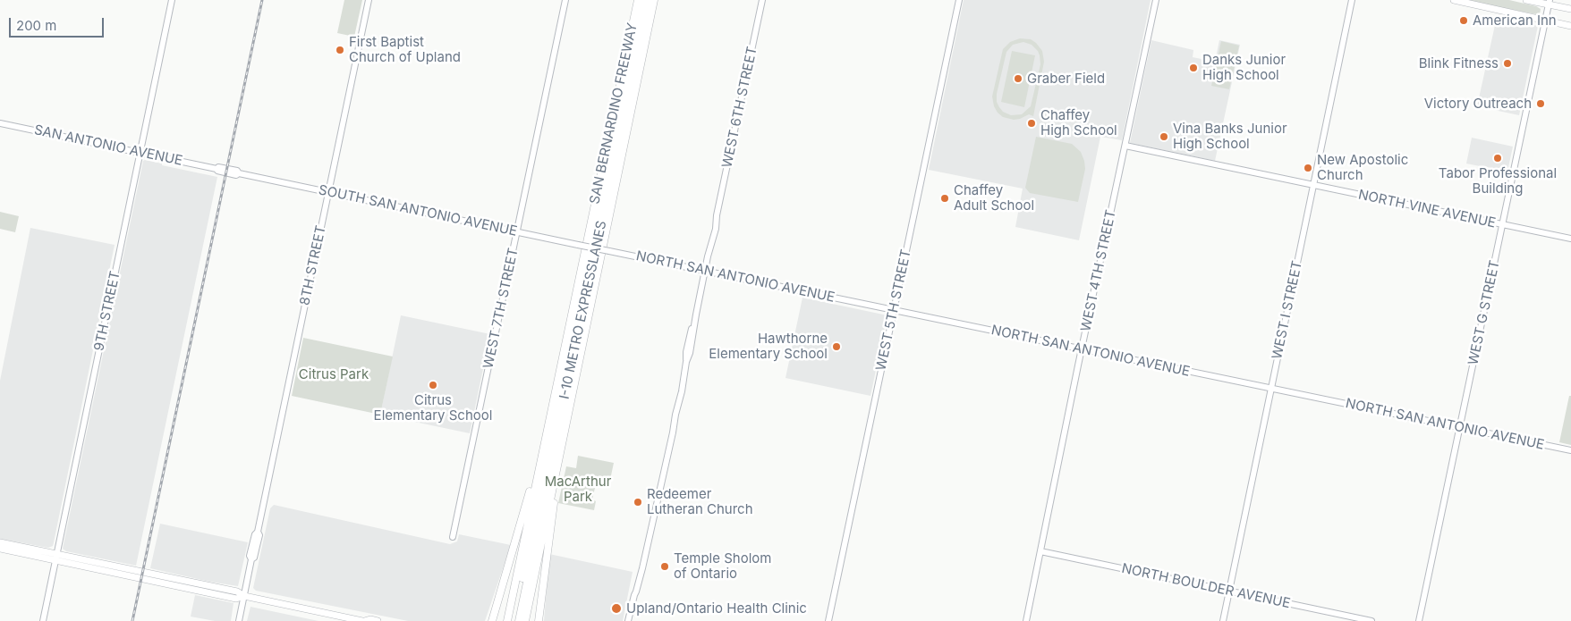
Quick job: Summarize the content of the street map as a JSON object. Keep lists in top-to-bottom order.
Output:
{
  "streets": {
    "highway": ["SAN BERNARDINO FREEWAY", "I-10 METRO EXPRESSLANES"],
    "street": [
      "WEST 6TH STREET",
      "SAN ANTONIO AVENUE",
      "NORTH VINE AVENUE",
      "SOUTH SAN ANTONIO AVENUE",
      "8TH STREET",
      "WEST 4TH STREET",
      "NORTH SAN ANTONIO AVENUE",
      "WEST 7TH STREET",
      "WEST 5TH STREET",
      "WEST I STREET",
      "9TH STREET",
      "WEST G STREET",
      "NORTH BOULDER AVENUE"
    ]
  },
  "crossings": [
    ["WEST 6TH STREET", "NORTH SAN ANTONIO AVENUE"],
    ["SAN ANTONIO AVENUE", "SOUTH SAN ANTONIO AVENUE"],
    ["SAN ANTONIO AVENUE", "9TH STREET"],
    ["NORTH VINE AVENUE", "WEST 4TH STREET"],
    ["NORTH VINE AVENUE", "WEST I STREET"],
    ["NORTH VINE AVENUE", "WEST G STREET"],
    ["SOUTH SAN ANTONIO AVENUE", "8TH STREET"],
    ["SOUTH SAN ANTONIO AVENUE", "NORTH SAN ANTONIO AVENUE"],
    ["SOUTH SAN ANTONIO AVENUE", "WEST 7TH STREET"],
    ["WEST 4TH STREET", "NORTH SAN ANTONIO AVENUE"],
    ["WEST 4TH STREET", "NORTH BOULDER AVENUE"],
    ["NORTH SAN ANTONIO AVENUE", "WEST 5TH STREET"],
    ["NORTH SAN ANTONIO AVENUE", "WEST I STREET"],
    ["NORTH SAN ANTONIO AVENUE", "WEST G STREET"],
    ["WEST I STREET", "NORTH BOULDER AVENUE"]
  ],
  "parks": ["Citrus Park", "MacArthur Park"],
  "places": [
    "American Inn",
    "First Baptist Church of Upland",
    "Blink Fitness",
    "Danks Junior High School",
    "Graber Field",
    "Victory Outreach",
    "Chaffey High School",
    "Vina Banks Junior High School",
    "Tabor Professional Building",
    "New Apostolic Church",
    "Chaffey Adult School",
    "Hawthorne Elementary School",
    "Citrus Elementary School",
    "Redeemer Lutheran Church",
    "Temple Sholom of Ontario",
    "Upland/Ontario Health Clinic"
  ],
  "scale_bar": "200 m"
}
